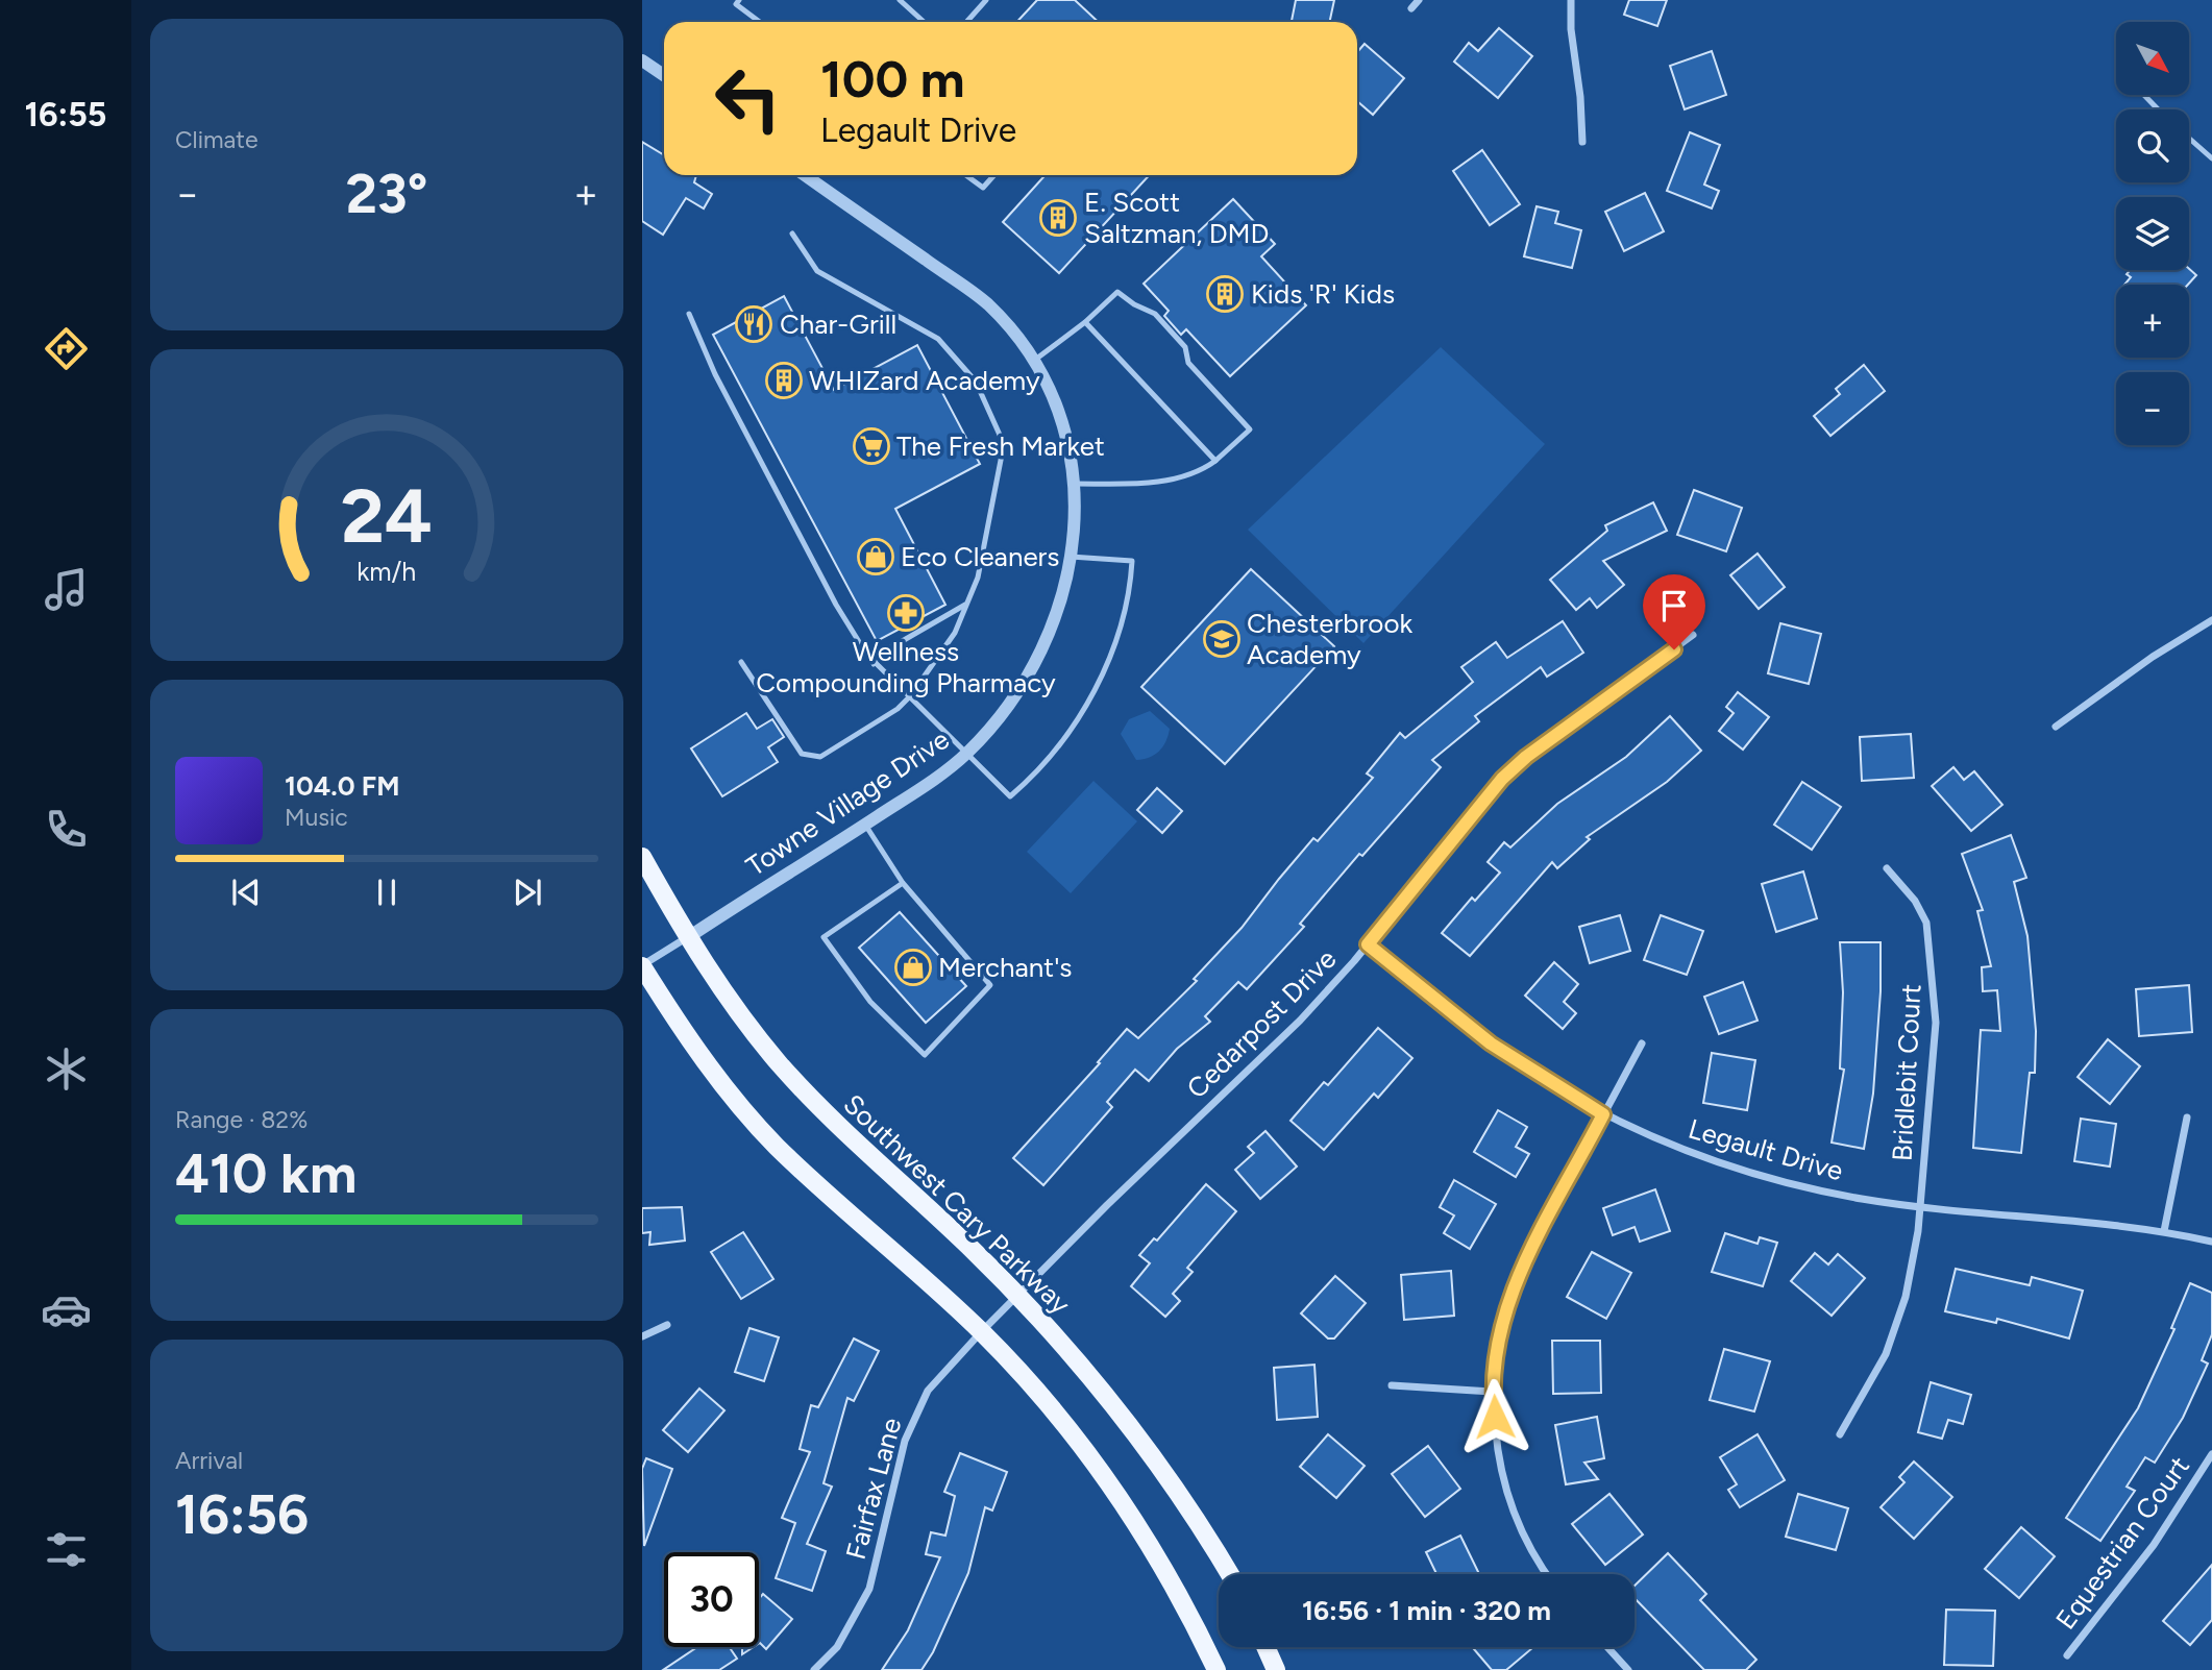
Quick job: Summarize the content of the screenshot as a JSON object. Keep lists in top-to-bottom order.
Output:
{
  "streets": {
    "main road": ["Southwest Cary Parkway"],
    "street": [
      "Towne Village Drive",
      "Cedarpost Drive",
      "Bridlebit Court",
      "Legault Drive",
      "Fairfax Lane",
      "Equestrian Court"
    ]
  },
  "crossings": [
    ["Towne Village Drive", "Southwest Cary Parkway"],
    ["Cedarpost Drive", "Legault Drive"],
    ["Cedarpost Drive", "Southwest Cary Parkway"],
    ["Cedarpost Drive", "Fairfax Lane"],
    ["Bridlebit Court", "Legault Drive"],
    ["Southwest Cary Parkway", "Fairfax Lane"]
  ],
  "places": {
    "building": ["E. Scott Saltzman, DMD", "Kids 'R' Kids", "WHIZard Academy"],
    "restaurant": ["Char-Grill"],
    "supermarket": ["The Fresh Market"],
    "shop": ["Eco Cleaners", "Merchant's"],
    "pharmacy": ["Wellness Compounding Pharmacy"],
    "school or university": ["Chesterbrook Academy"]
  },
  "north": "bottom right",
  "page": {
    "tabs": "16:55",
    "tile": [
      "Climate",
      ["Range · 82%", "410 km"],
      ["Arrival", "16:56"]
    ],
    "map_buttons": ["+", "−"],
    "turn": ["100 m", "Legault Drive"],
    "heat": ["−", "23°", "+"],
    "song": ["104.0 FM", "Music"],
    "limit": "30",
    "trip": "16:56 · 1 min · 320 m",
    "gauge": ["24", "km/h"]
  }
}
